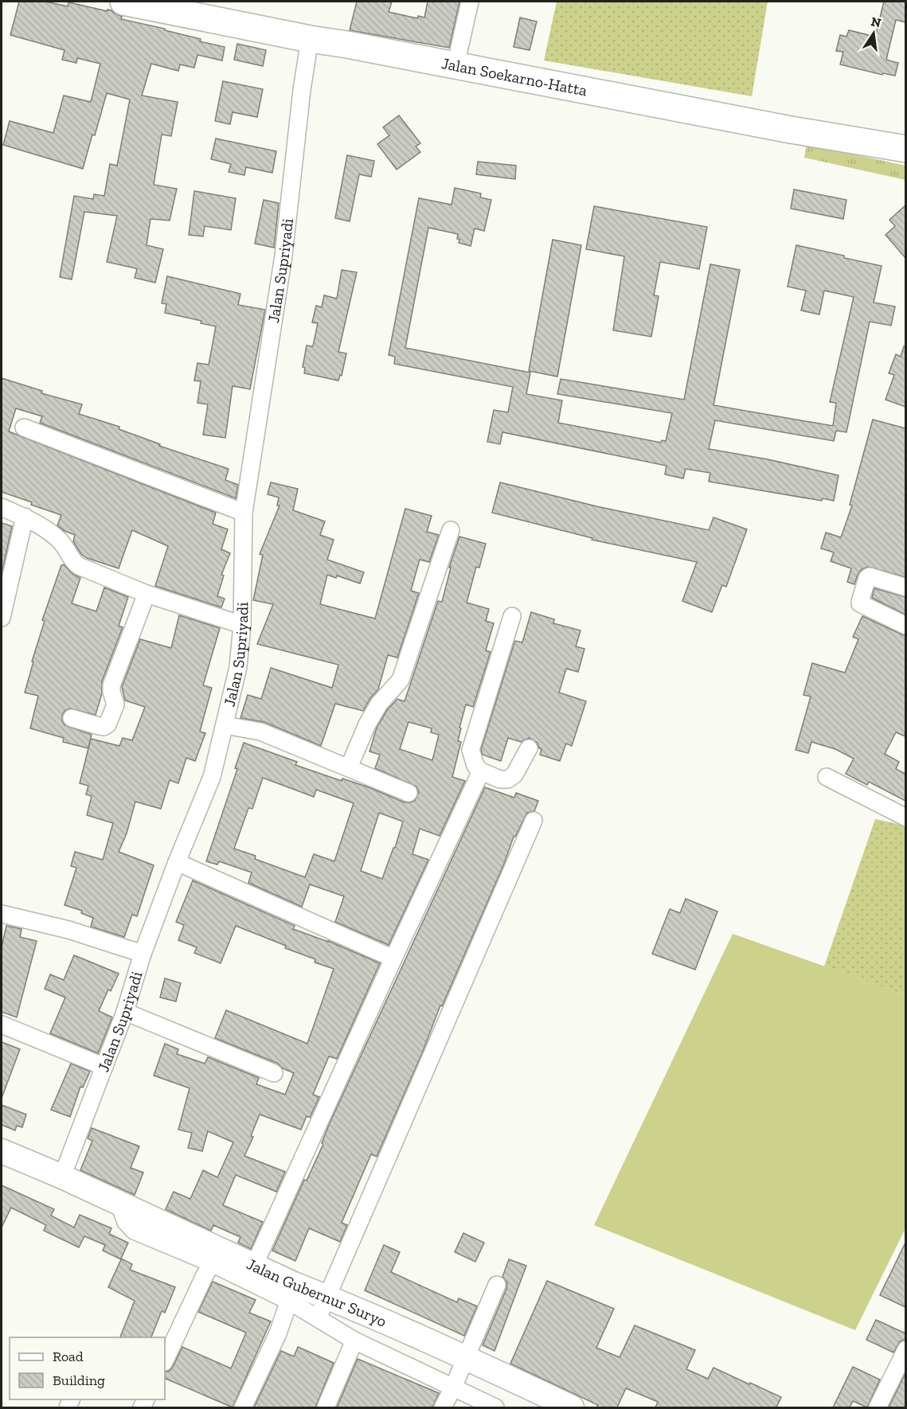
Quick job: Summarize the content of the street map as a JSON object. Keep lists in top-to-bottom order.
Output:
{
  "streets": {
    "main road": ["Jalan Soekarno-Hatta", "Jalan Gubernur Suryo"],
    "street": ["Jalan Supriyadi"]
  },
  "crossings": [
    ["Jalan Soekarno-Hatta", "Jalan Supriyadi"],
    ["Jalan Supriyadi", "Jalan Gubernur Suryo"]
  ],
  "legend": ["Road", "Building"],
  "north": "top"
}
